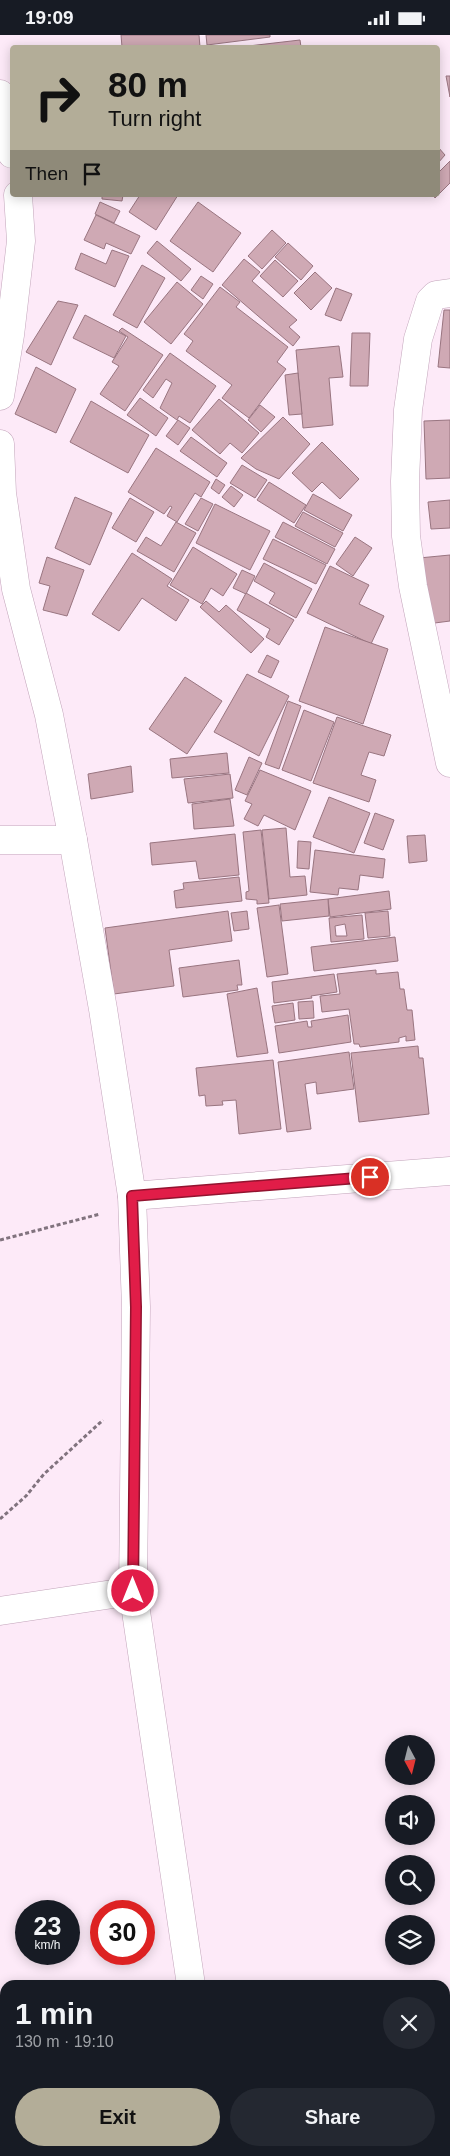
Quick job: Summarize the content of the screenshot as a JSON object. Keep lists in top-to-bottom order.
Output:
{
  "north": "bottom",
  "page": {
    "status": "19:09",
    "turn": ["80 m", "Turn right"],
    "then": "Then",
    "speed": "23 km/h",
    "limit": "30",
    "heading": ["1 min", "130 m · 19:10"],
    "buttons": ["Exit", "Share"]
  }
}
